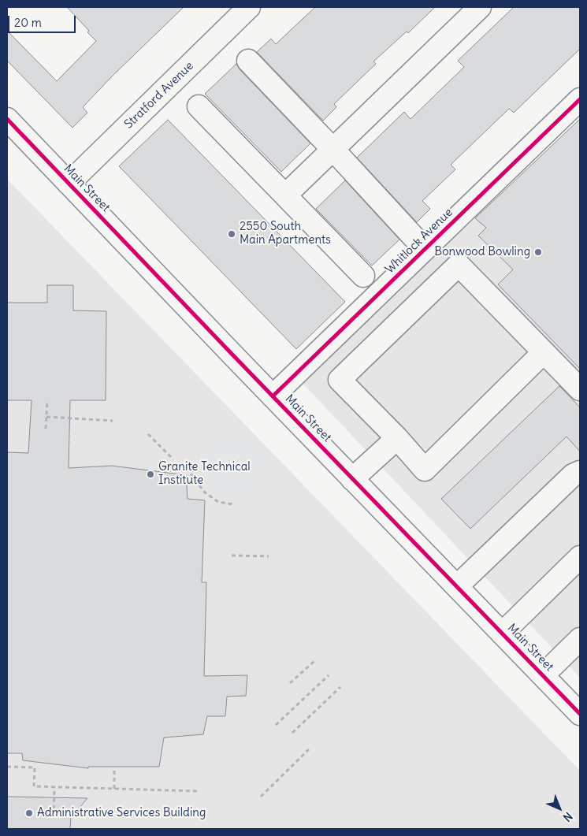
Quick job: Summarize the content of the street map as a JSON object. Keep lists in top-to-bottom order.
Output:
{
  "streets": {
    "street": ["Stratford Avenue", "Main Street", "Whitlock Avenue"]
  },
  "crossings": [
    ["Stratford Avenue", "Main Street"],
    ["Main Street", "Whitlock Avenue"]
  ],
  "places": [
    "2550 South Main Apartments",
    "Bonwood Bowling",
    "Granite Technical Institute",
    "Administrative Services Building"
  ],
  "scale_bar": "20 m",
  "north": "bottom right"
}
